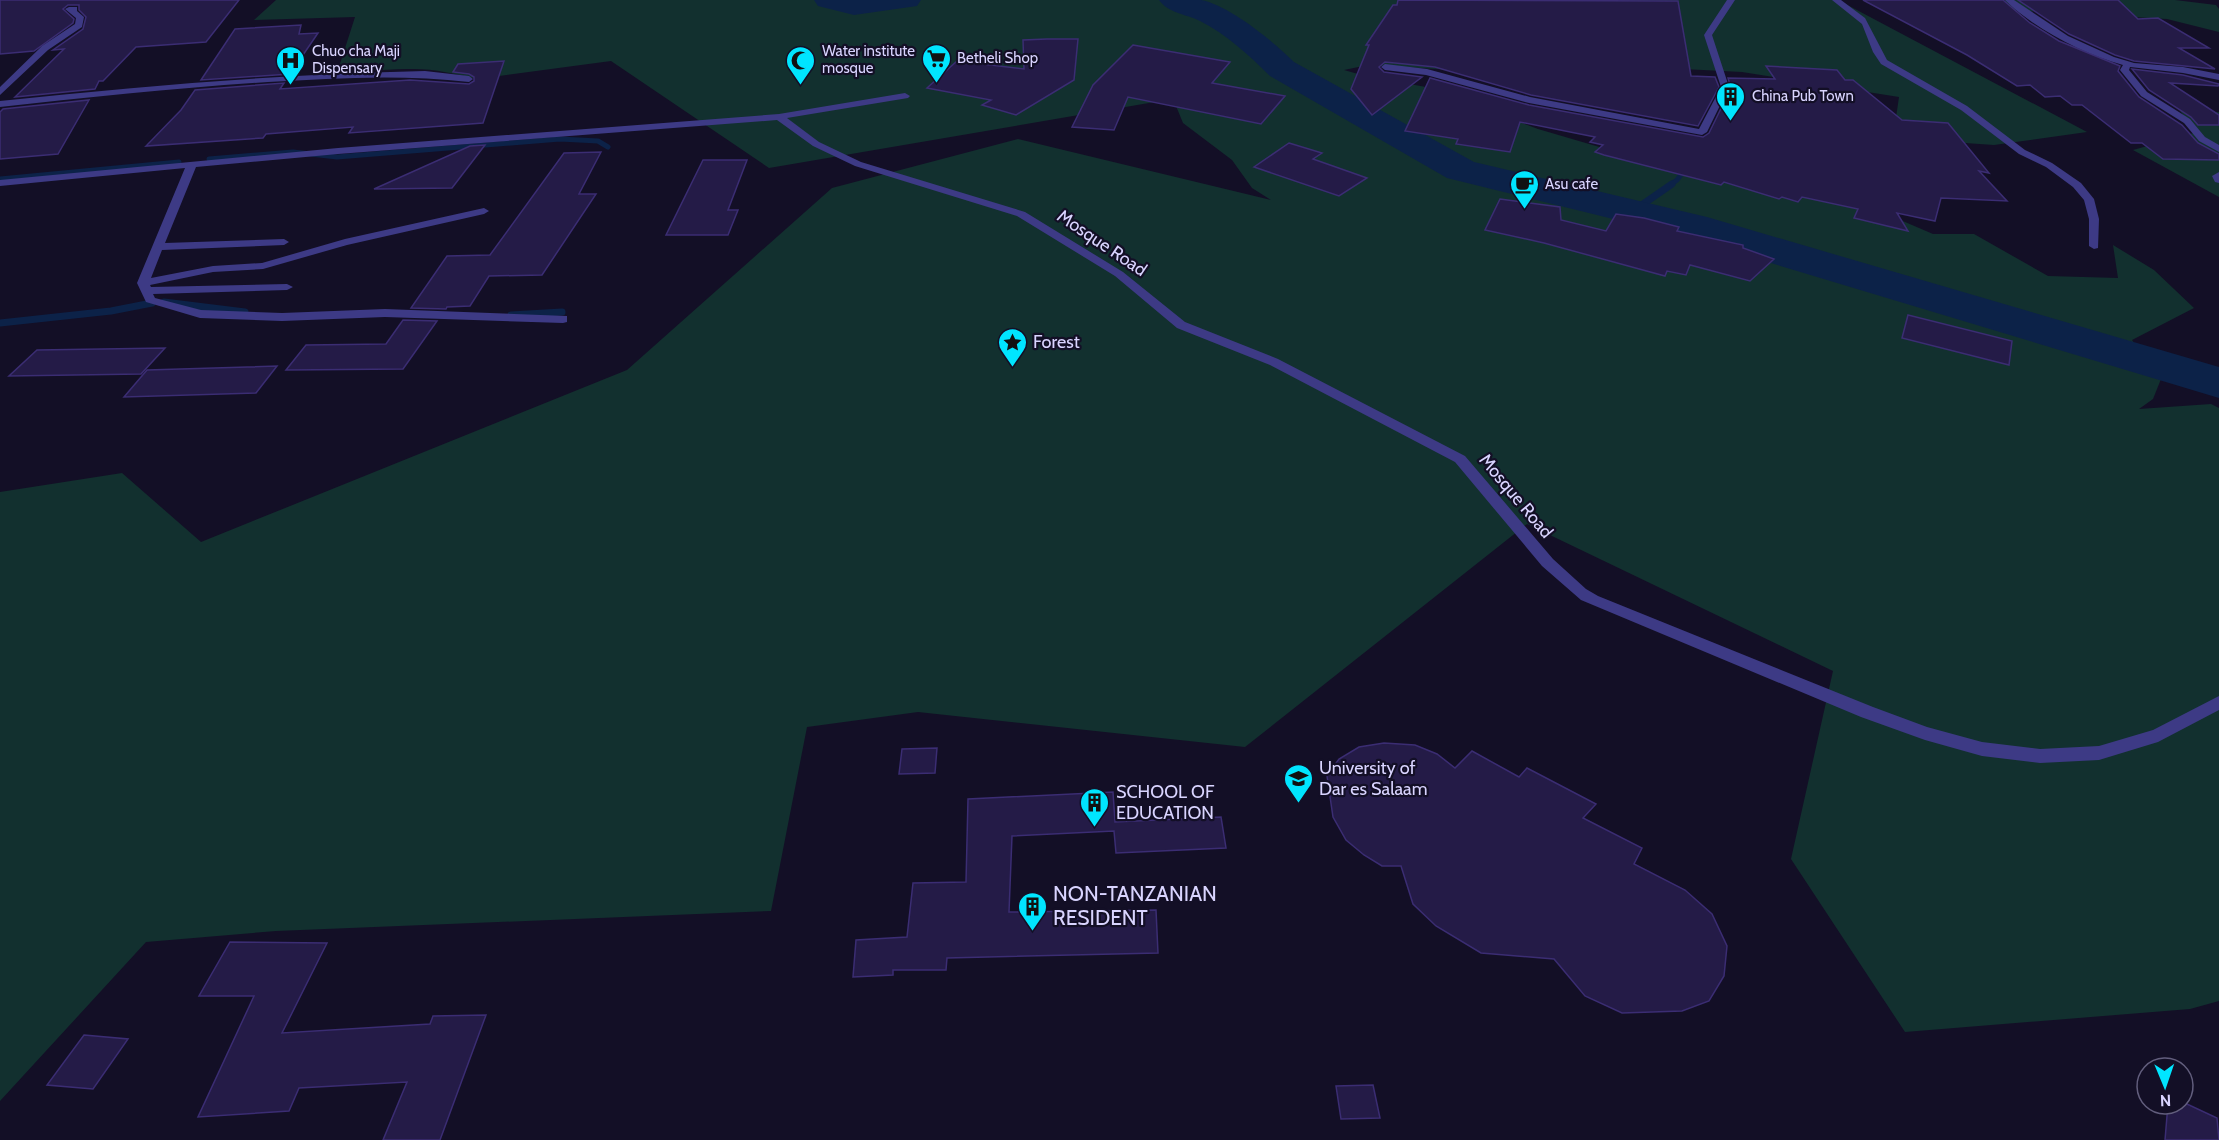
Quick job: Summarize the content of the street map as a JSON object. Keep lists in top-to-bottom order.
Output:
{
  "streets": {
    "street": ["Mosque Road"]
  },
  "places": {
    "supermarket": ["Betheli Shop"],
    "hospital": ["Chuo cha Maji Dispensary"],
    "mosque": ["Water institute mosque"],
    "building": ["China Pub Town", "SCHOOL OF EDUCATION", "NON-TANZANIAN RESIDENT"],
    "cafe": ["Asu cafe"],
    "place": ["Forest"],
    "school or university": ["University of Dar es Salaam"]
  },
  "north": "bottom"
}
